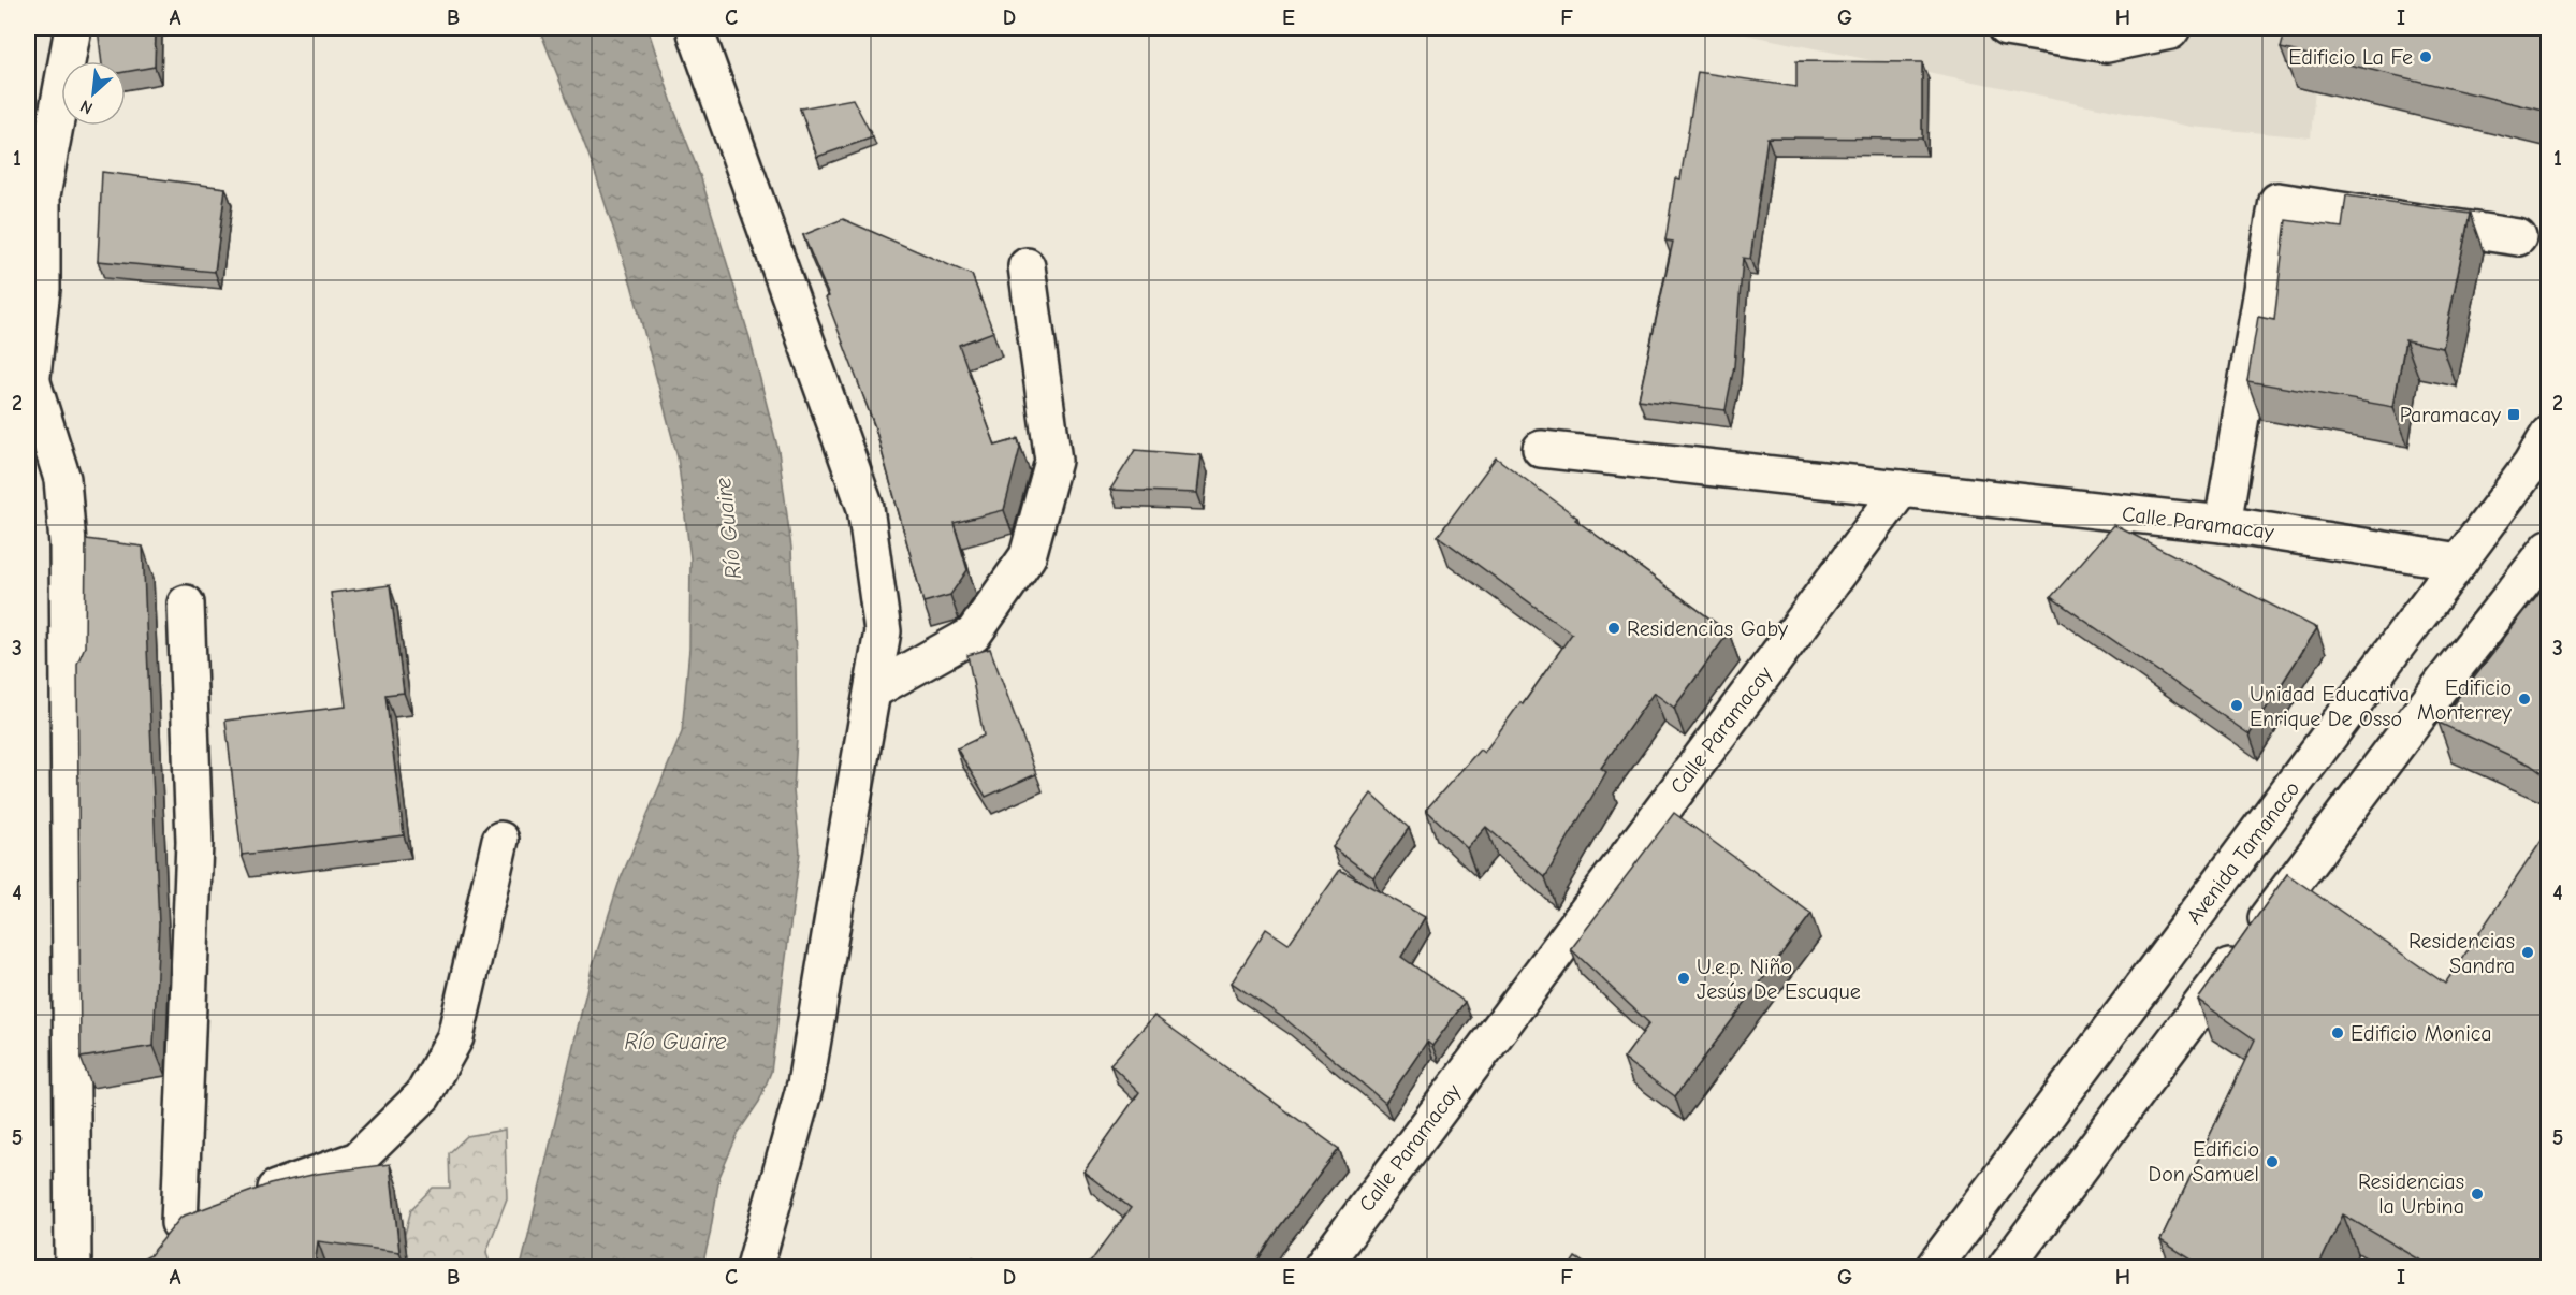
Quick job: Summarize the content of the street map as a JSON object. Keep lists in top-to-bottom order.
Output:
{
  "streets": {
    "street": ["Calle Paramacay", "Avenida Tamanaco"]
  },
  "crossings": [
    ["Calle Paramacay", "Avenida Tamanaco"]
  ],
  "water": ["Río Guaire"],
  "places": {
    "other": [
      "Edificio La Fe",
      "Residencias Gaby",
      "Edificio Monterrey",
      "Unidad Educativa Enrique De Osso",
      "Residencias Sandra",
      "U.e.p. Niño Jesús De Escuque",
      "Edificio Monica",
      "Edificio Don Samuel",
      "Residencias la Urbina"
    ],
    "transit": ["Paramacay"]
  },
  "north": "bottom left",
  "grid": {
    "columns": [
      "A",
      "B",
      "C",
      "D",
      "E",
      "F",
      "G",
      "H",
      "I"
    ],
    "rows": [
      "1",
      "2",
      "3",
      "4",
      "5"
    ]
  }
}
